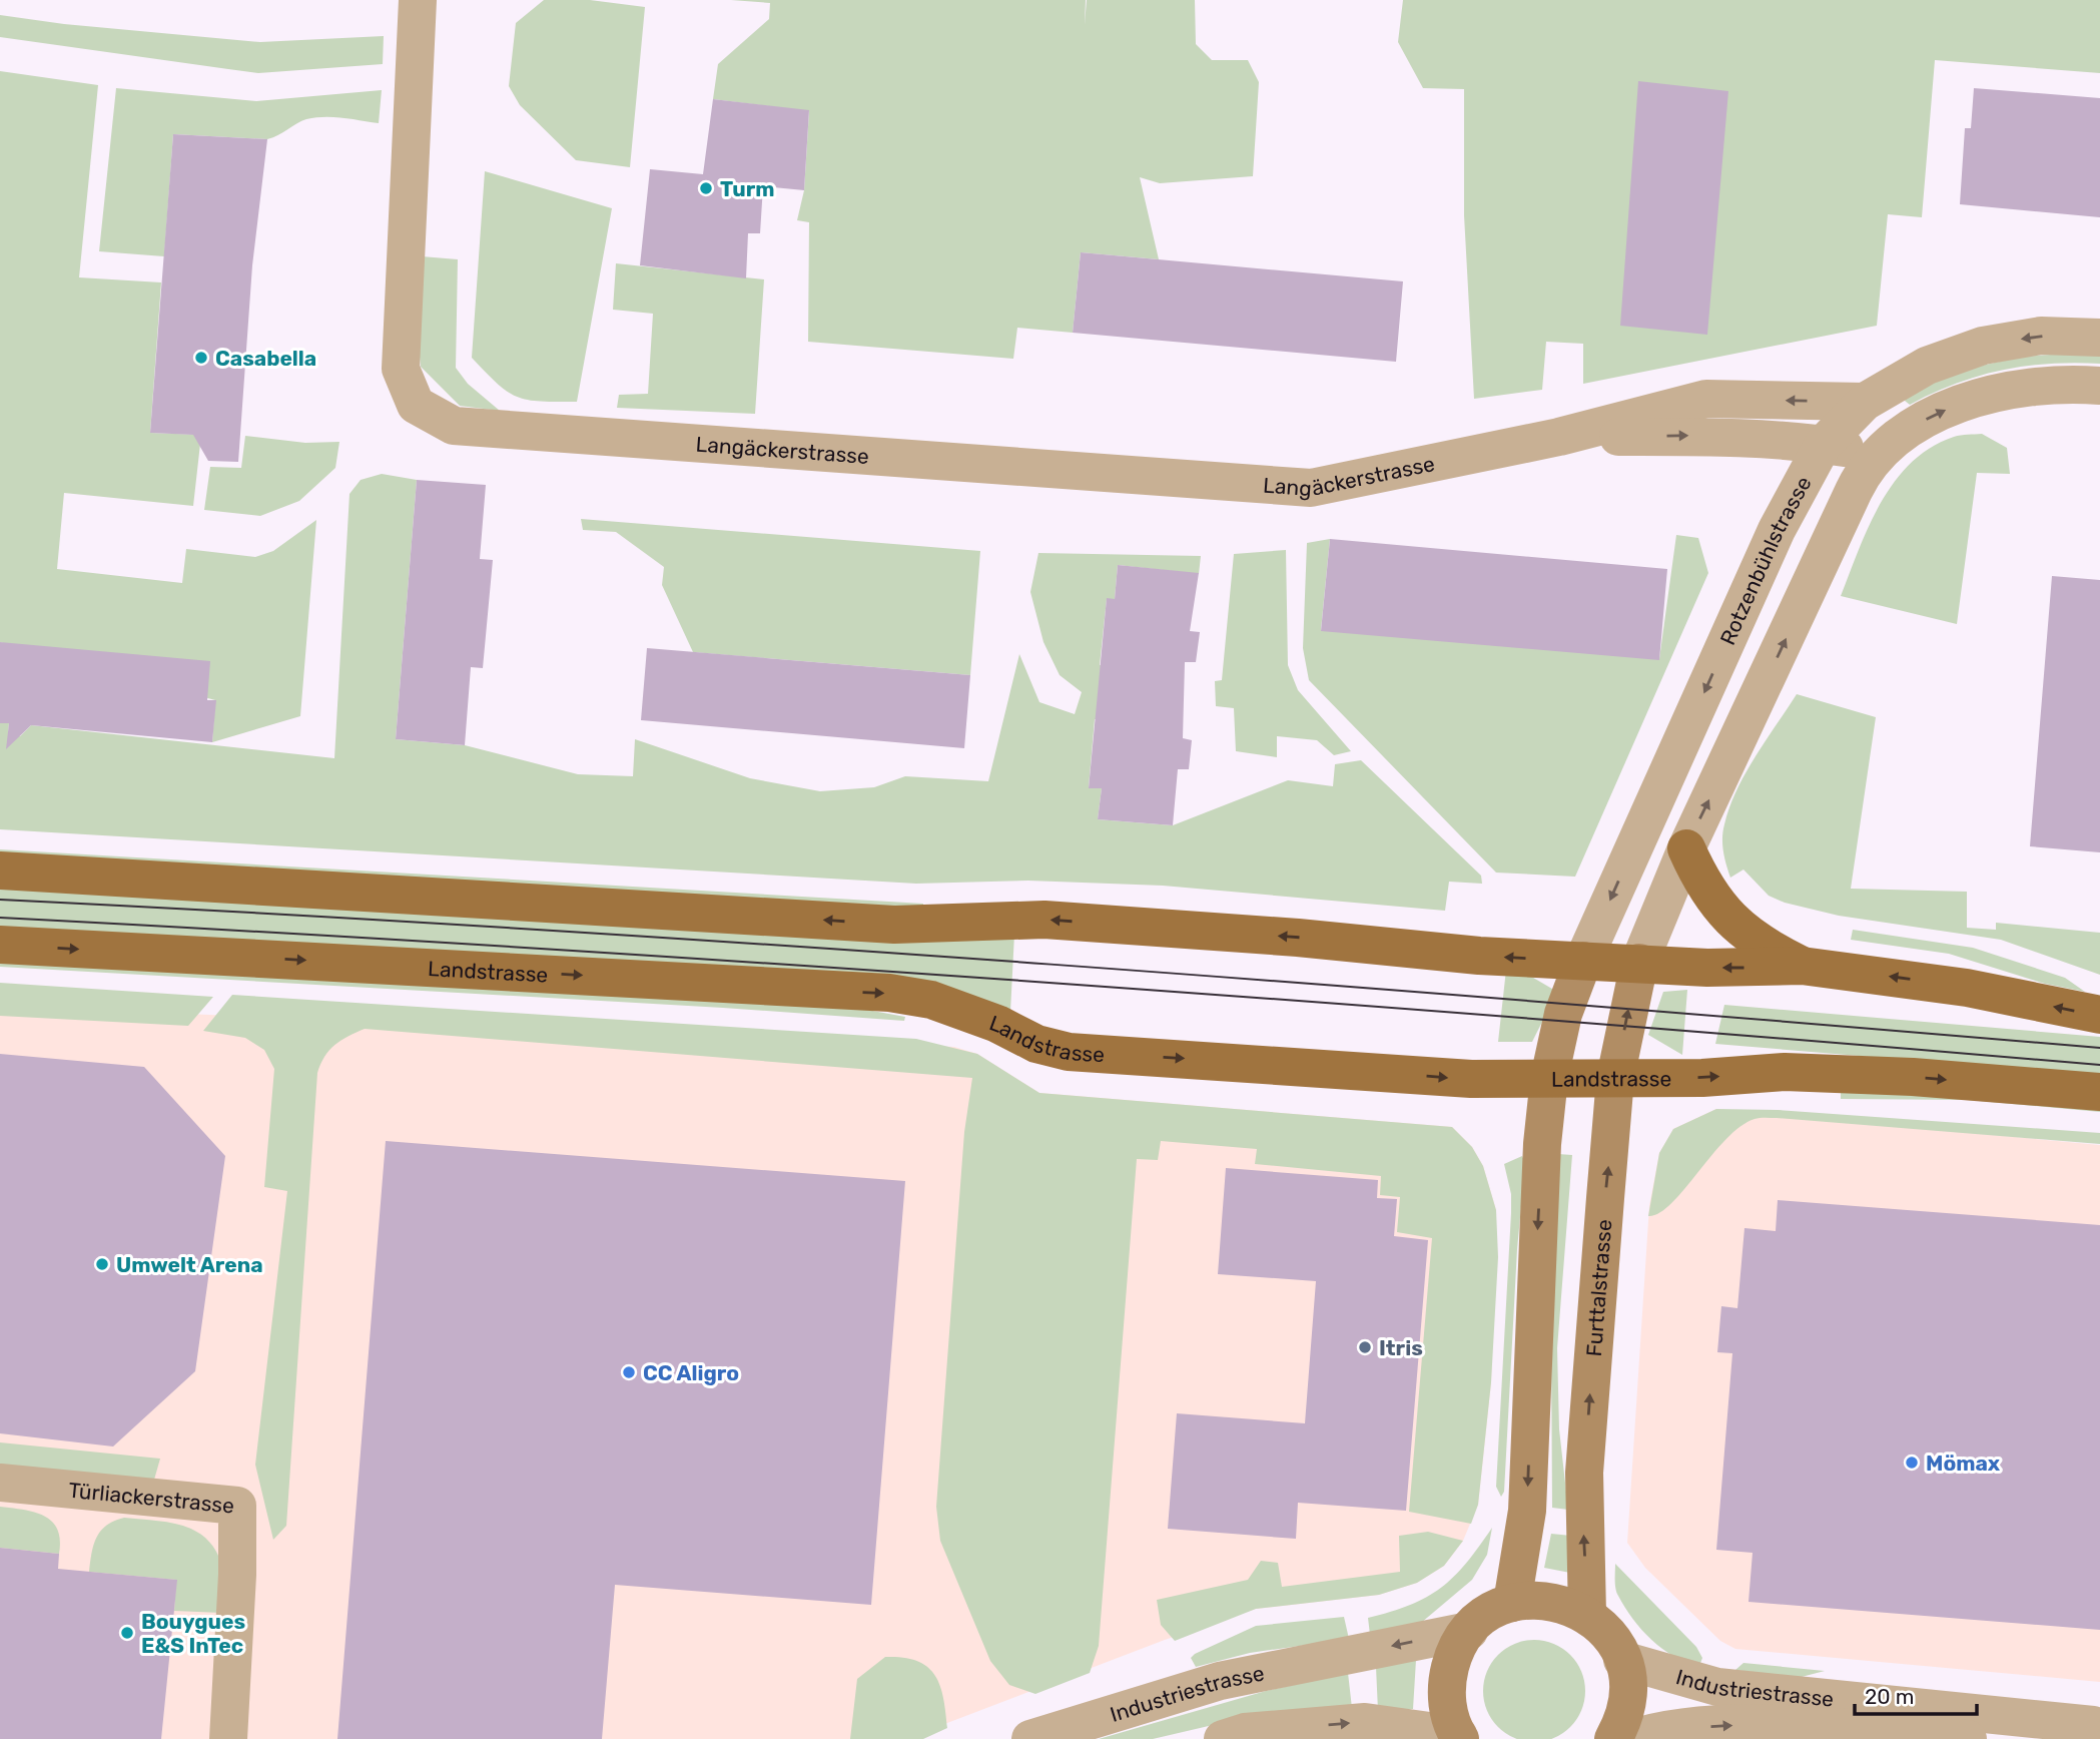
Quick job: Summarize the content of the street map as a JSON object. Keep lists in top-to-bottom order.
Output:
{
  "streets": {
    "main road": ["Landstrasse", "Furttalstrasse"],
    "street": [
      "Langäckerstrasse",
      "Rotzenbühlstrasse",
      "Türliackerstrasse",
      "Industriestrasse"
    ]
  },
  "crossings": [
    ["Langäckerstrasse", "Rotzenbühlstrasse"],
    ["Landstrasse", "Furttalstrasse"]
  ],
  "places": [
    "Turm",
    "Casabella",
    "Umwelt Arena",
    "Itris",
    "CC Aligro",
    "Mömax",
    "Bouygues E&S InTec"
  ],
  "scale_bar": "20 m"
}
